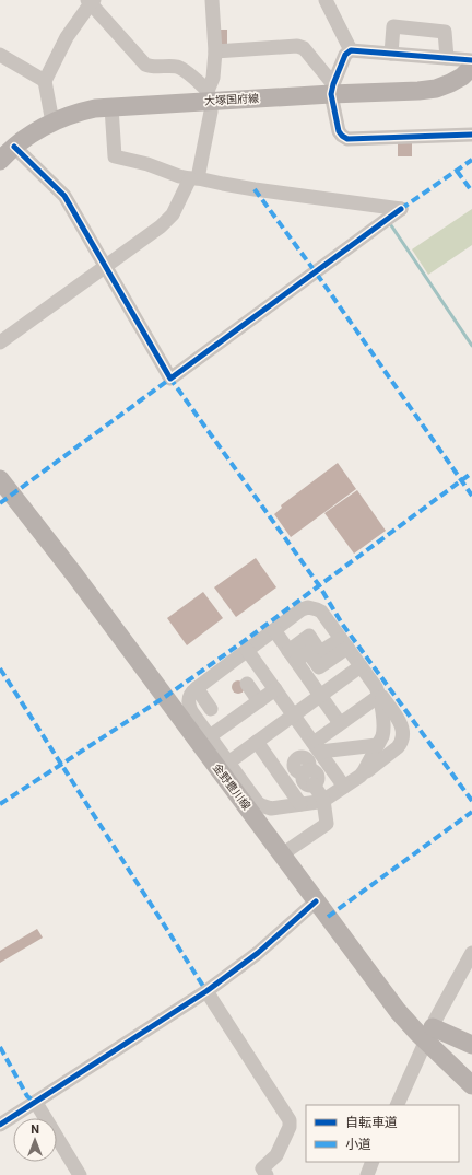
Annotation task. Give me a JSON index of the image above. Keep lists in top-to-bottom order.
{
  "streets": {
    "main road": ["大塚国府線", "金野豊川線"]
  },
  "legend": ["自転車道", "小道"],
  "north": "top"
}
